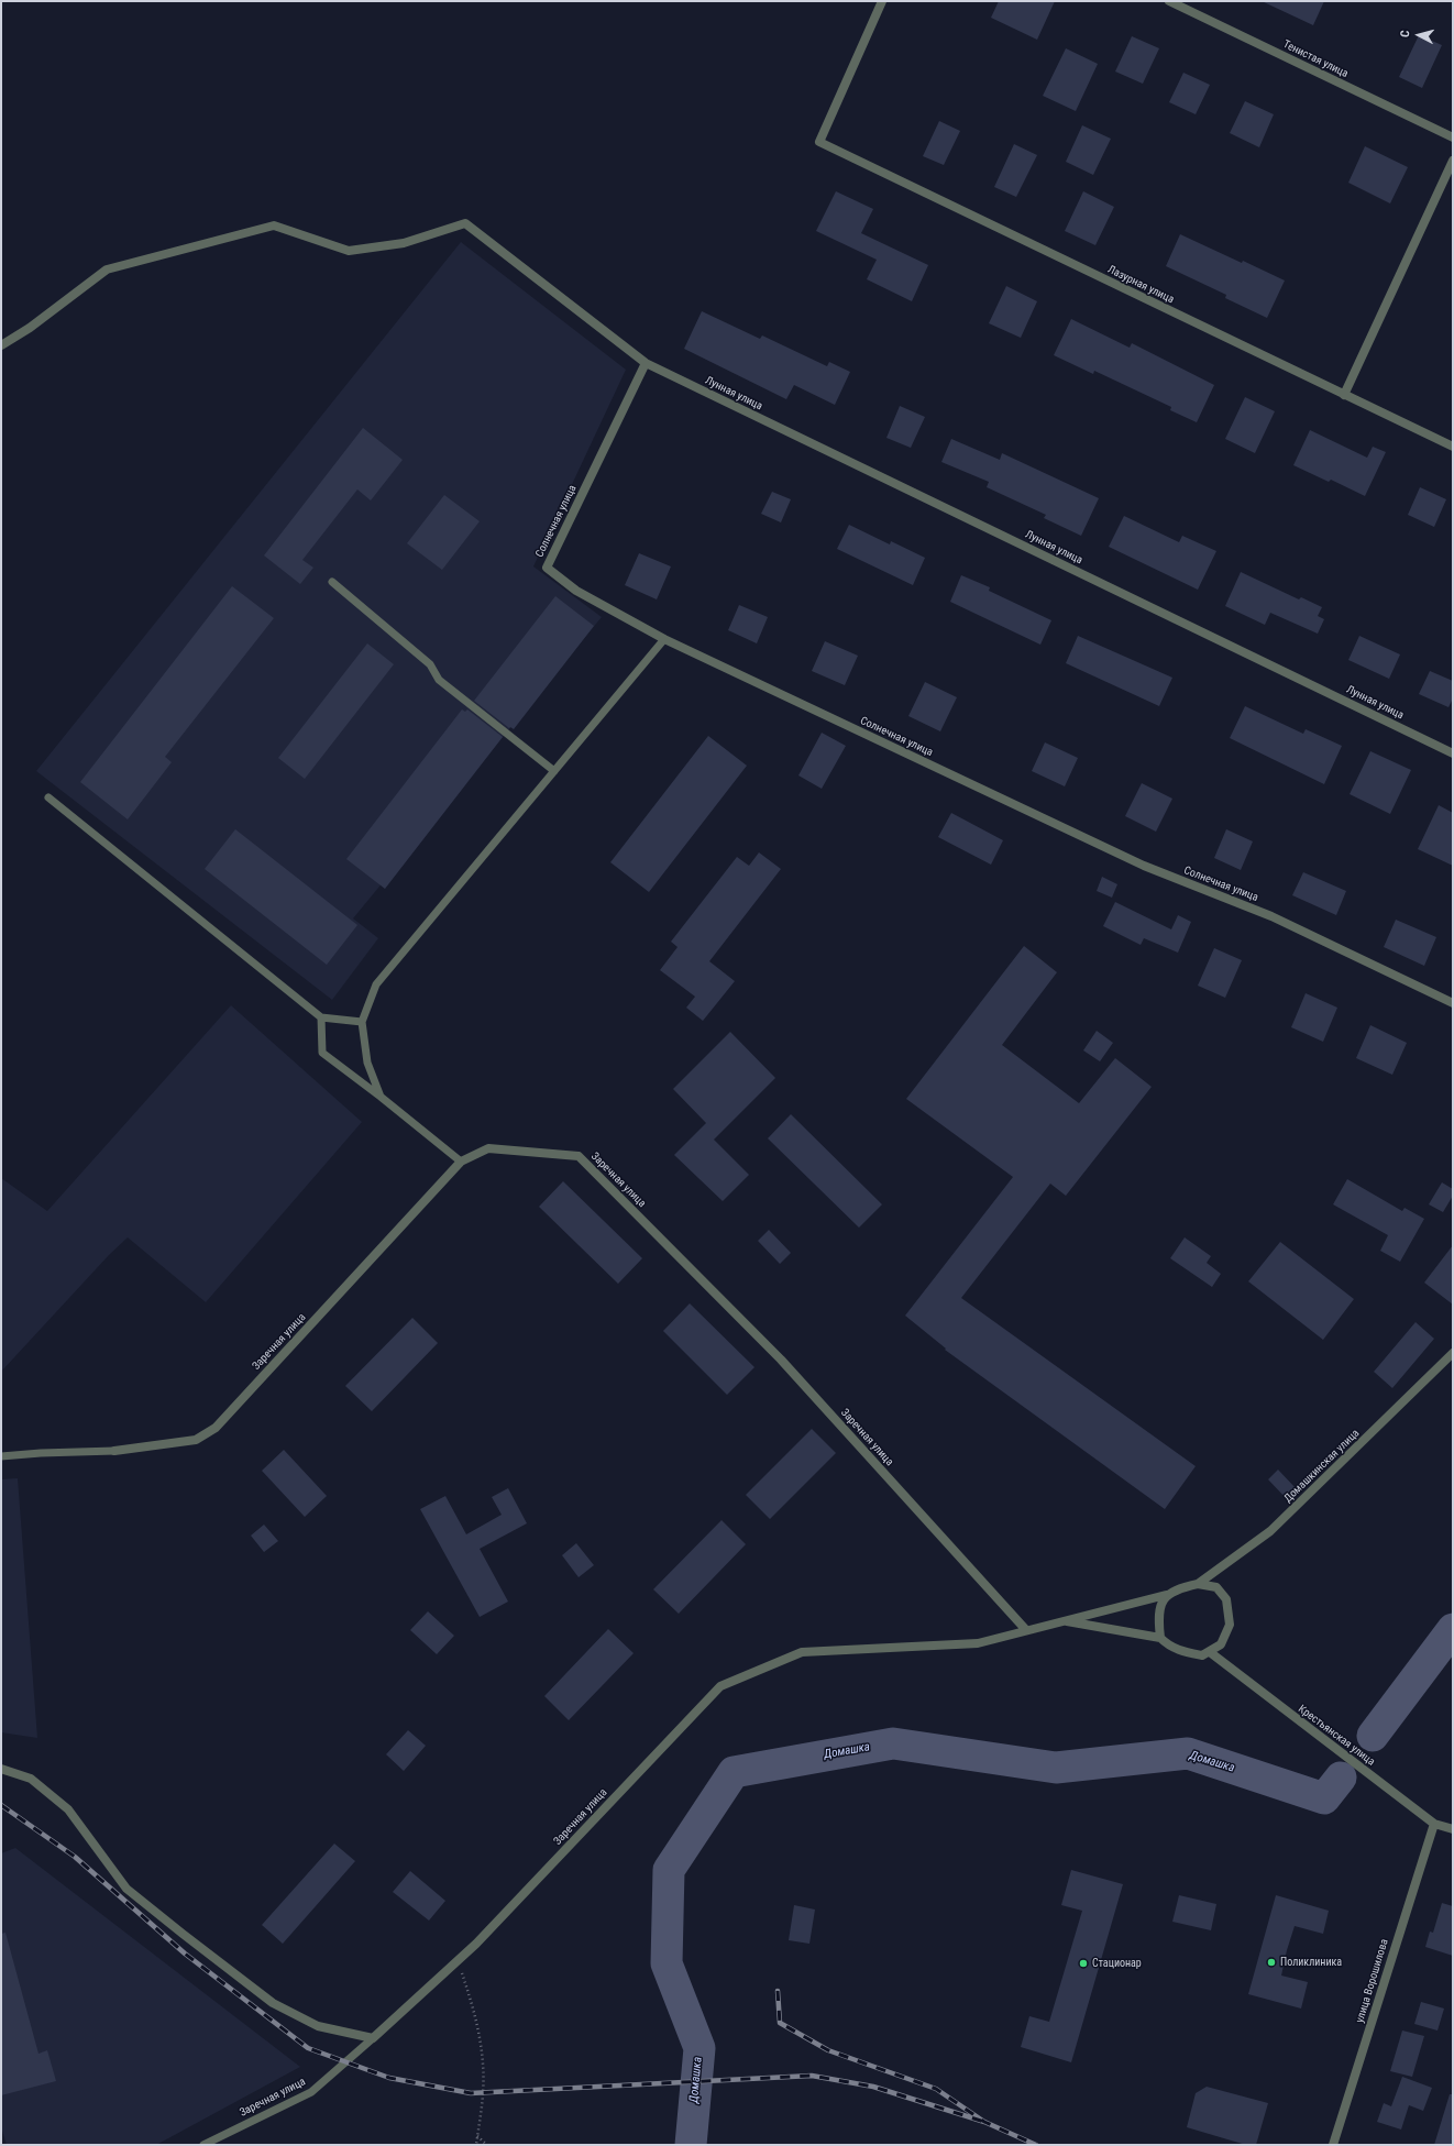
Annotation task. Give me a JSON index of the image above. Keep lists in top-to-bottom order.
{
  "streets": {
    "street": [
      "Тенистая улица",
      "Лазурная улица",
      "Лунная улица",
      "Солнечная улица",
      "Заречная улица",
      "Домашкинская улица",
      "Крестьянская улица",
      "улица Ворошилова"
    ]
  },
  "crossings": [
    ["Лунная улица", "Солнечная улица"],
    ["Заречная улица", "Домашкинская улица"],
    ["Заречная улица", "Крестьянская улица"],
    ["Домашкинская улица", "Крестьянская улица"],
    ["Крестьянская улица", "улица Ворошилова"]
  ],
  "water": ["Домашка"],
  "places": ["Поликлиника", "Стационар"],
  "north": "left"
}
